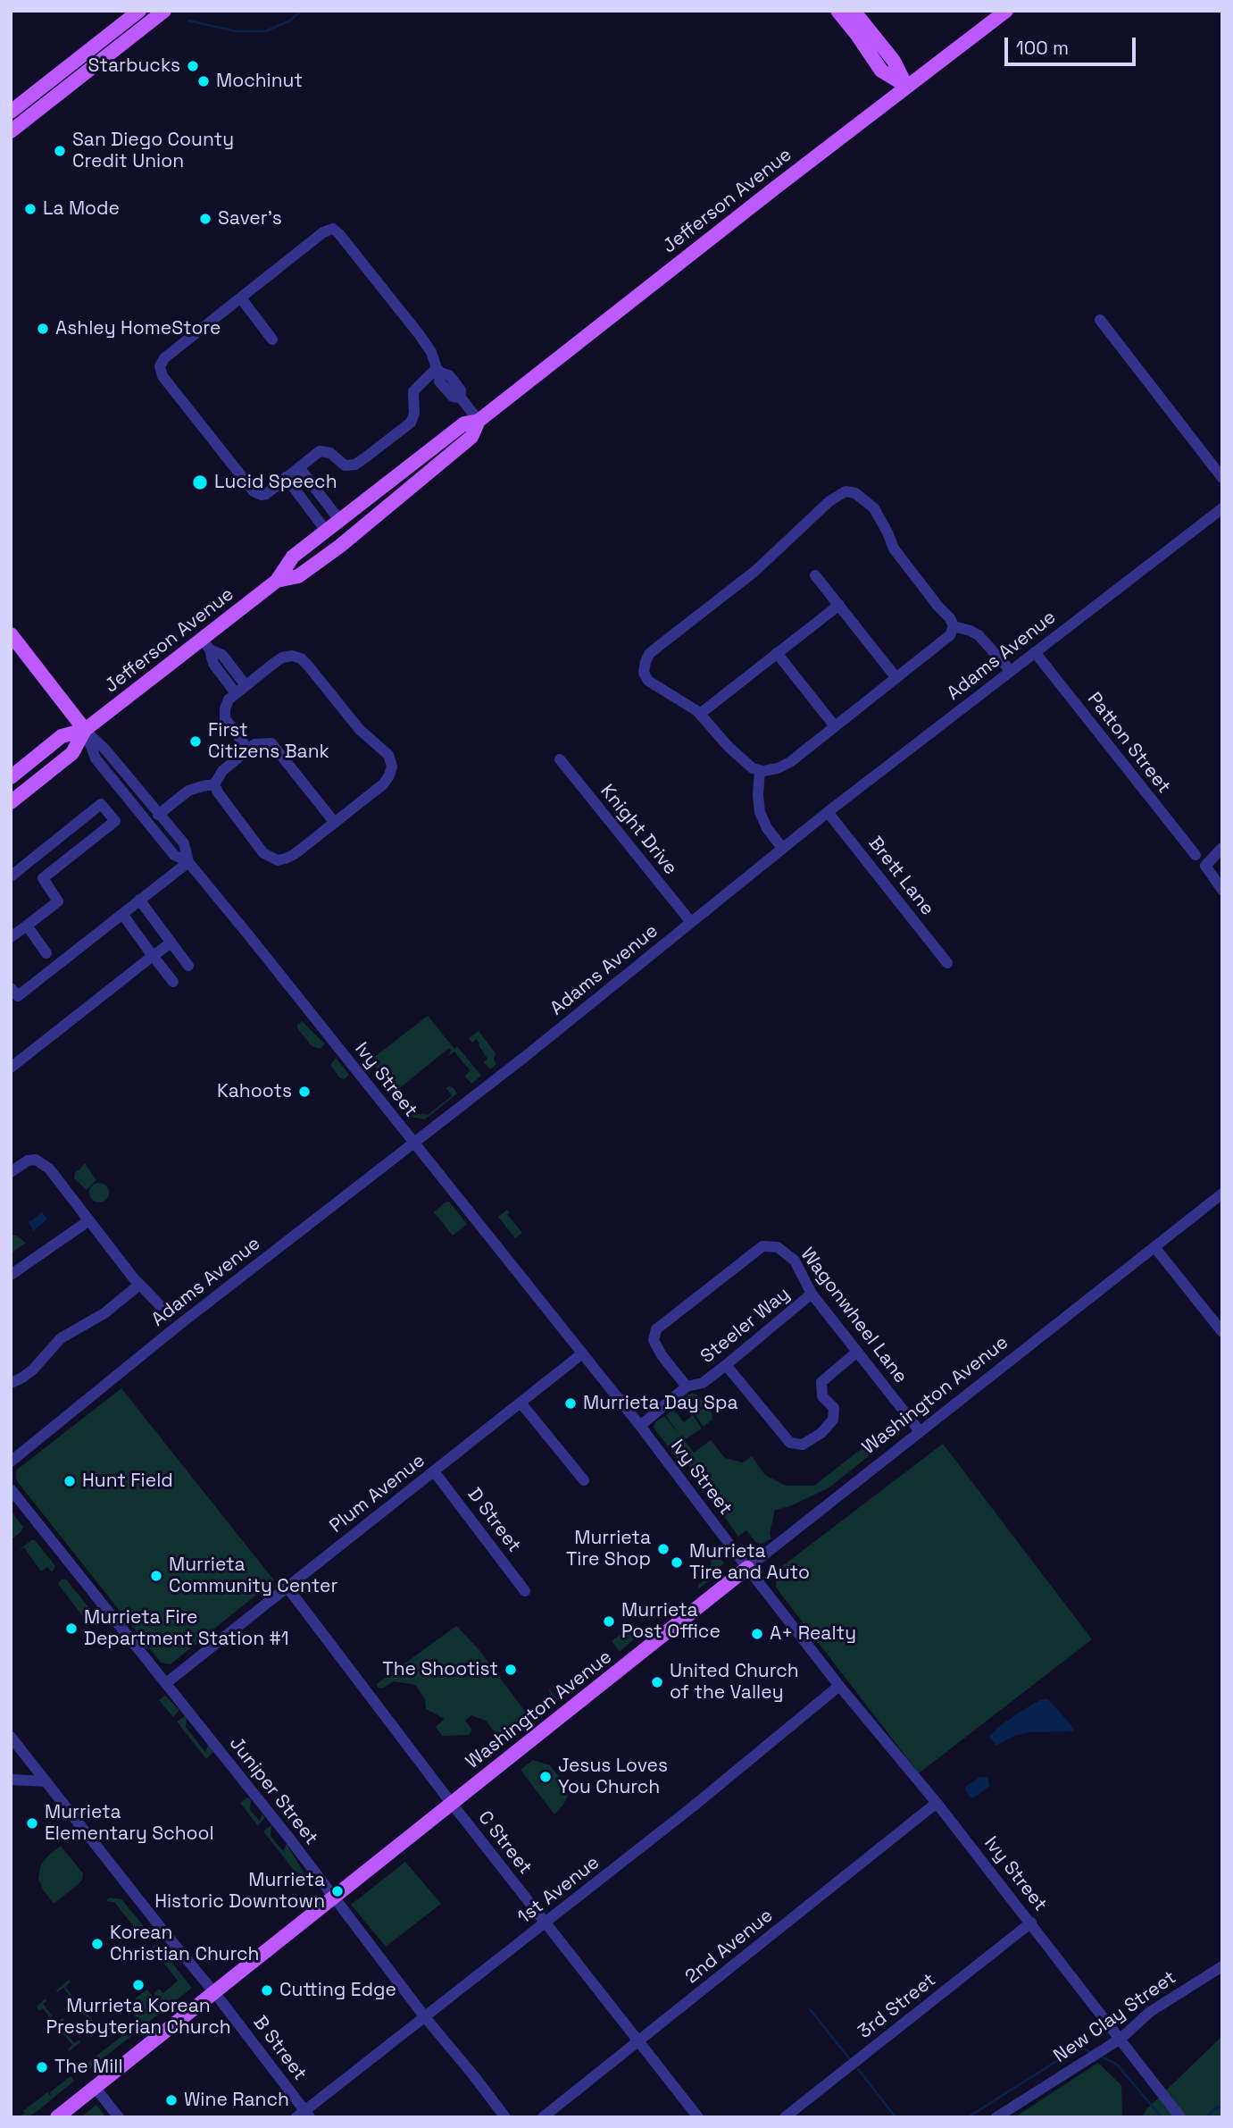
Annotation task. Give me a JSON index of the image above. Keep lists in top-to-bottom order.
{
  "streets": {
    "main road": ["Jefferson Avenue", "Washington Avenue"],
    "street": [
      "Adams Avenue",
      "Patton Street",
      "Knight Drive",
      "Brett Lane",
      "Ivy Street",
      "Wagonwheel Lane",
      "Steeler Way",
      "Plum Avenue",
      "D Street",
      "Juniper Street",
      "C Street",
      "1st Avenue",
      "2nd Avenue",
      "3rd Street",
      "New Clay Street",
      "B Street"
    ]
  },
  "crossings": [
    ["Jefferson Avenue", "Ivy Street"],
    ["Adams Avenue", "Patton Street"],
    ["Adams Avenue", "Knight Drive"],
    ["Adams Avenue", "Brett Lane"],
    ["Adams Avenue", "Ivy Street"],
    ["Ivy Street", "Steeler Way"],
    ["Ivy Street", "Washington Avenue"],
    ["Ivy Street", "Plum Avenue"],
    ["Ivy Street", "1st Avenue"],
    ["Ivy Street", "2nd Avenue"],
    ["Ivy Street", "3rd Street"],
    ["Ivy Street", "New Clay Street"],
    ["Wagonwheel Lane", "Steeler Way"],
    ["Wagonwheel Lane", "Washington Avenue"],
    ["Washington Avenue", "Juniper Street"],
    ["Washington Avenue", "C Street"],
    ["Washington Avenue", "B Street"],
    ["Plum Avenue", "D Street"],
    ["Plum Avenue", "Juniper Street"],
    ["Plum Avenue", "C Street"],
    ["Juniper Street", "1st Avenue"],
    ["C Street", "1st Avenue"],
    ["C Street", "2nd Avenue"],
    ["1st Avenue", "B Street"]
  ],
  "places": [
    "Starbucks",
    "Mochinut",
    "San Diego County Credit Union",
    "La Mode",
    "Saver's",
    "Ashley HomeStore",
    "Lucid Speech",
    "First Citizens Bank",
    "Kahoots",
    "Murrieta Day Spa",
    "Hunt Field",
    "Murrieta Tire Shop",
    "Murrieta Tire and Auto",
    "Murrieta Community Center",
    "Murrieta Post Office",
    "Murrieta Fire Department Station #1",
    "A+ Realty",
    "The Shootist",
    "United Church of the Valley",
    "Jesus Loves You Church",
    "Murrieta Elementary School",
    "Murrieta Historic Downtown",
    "Korean Christian Church",
    "Murrieta Korean Presbyterian Church",
    "Cutting Edge",
    "The Mill",
    "Wine Ranch"
  ],
  "scale_bar": "100 m"
}
